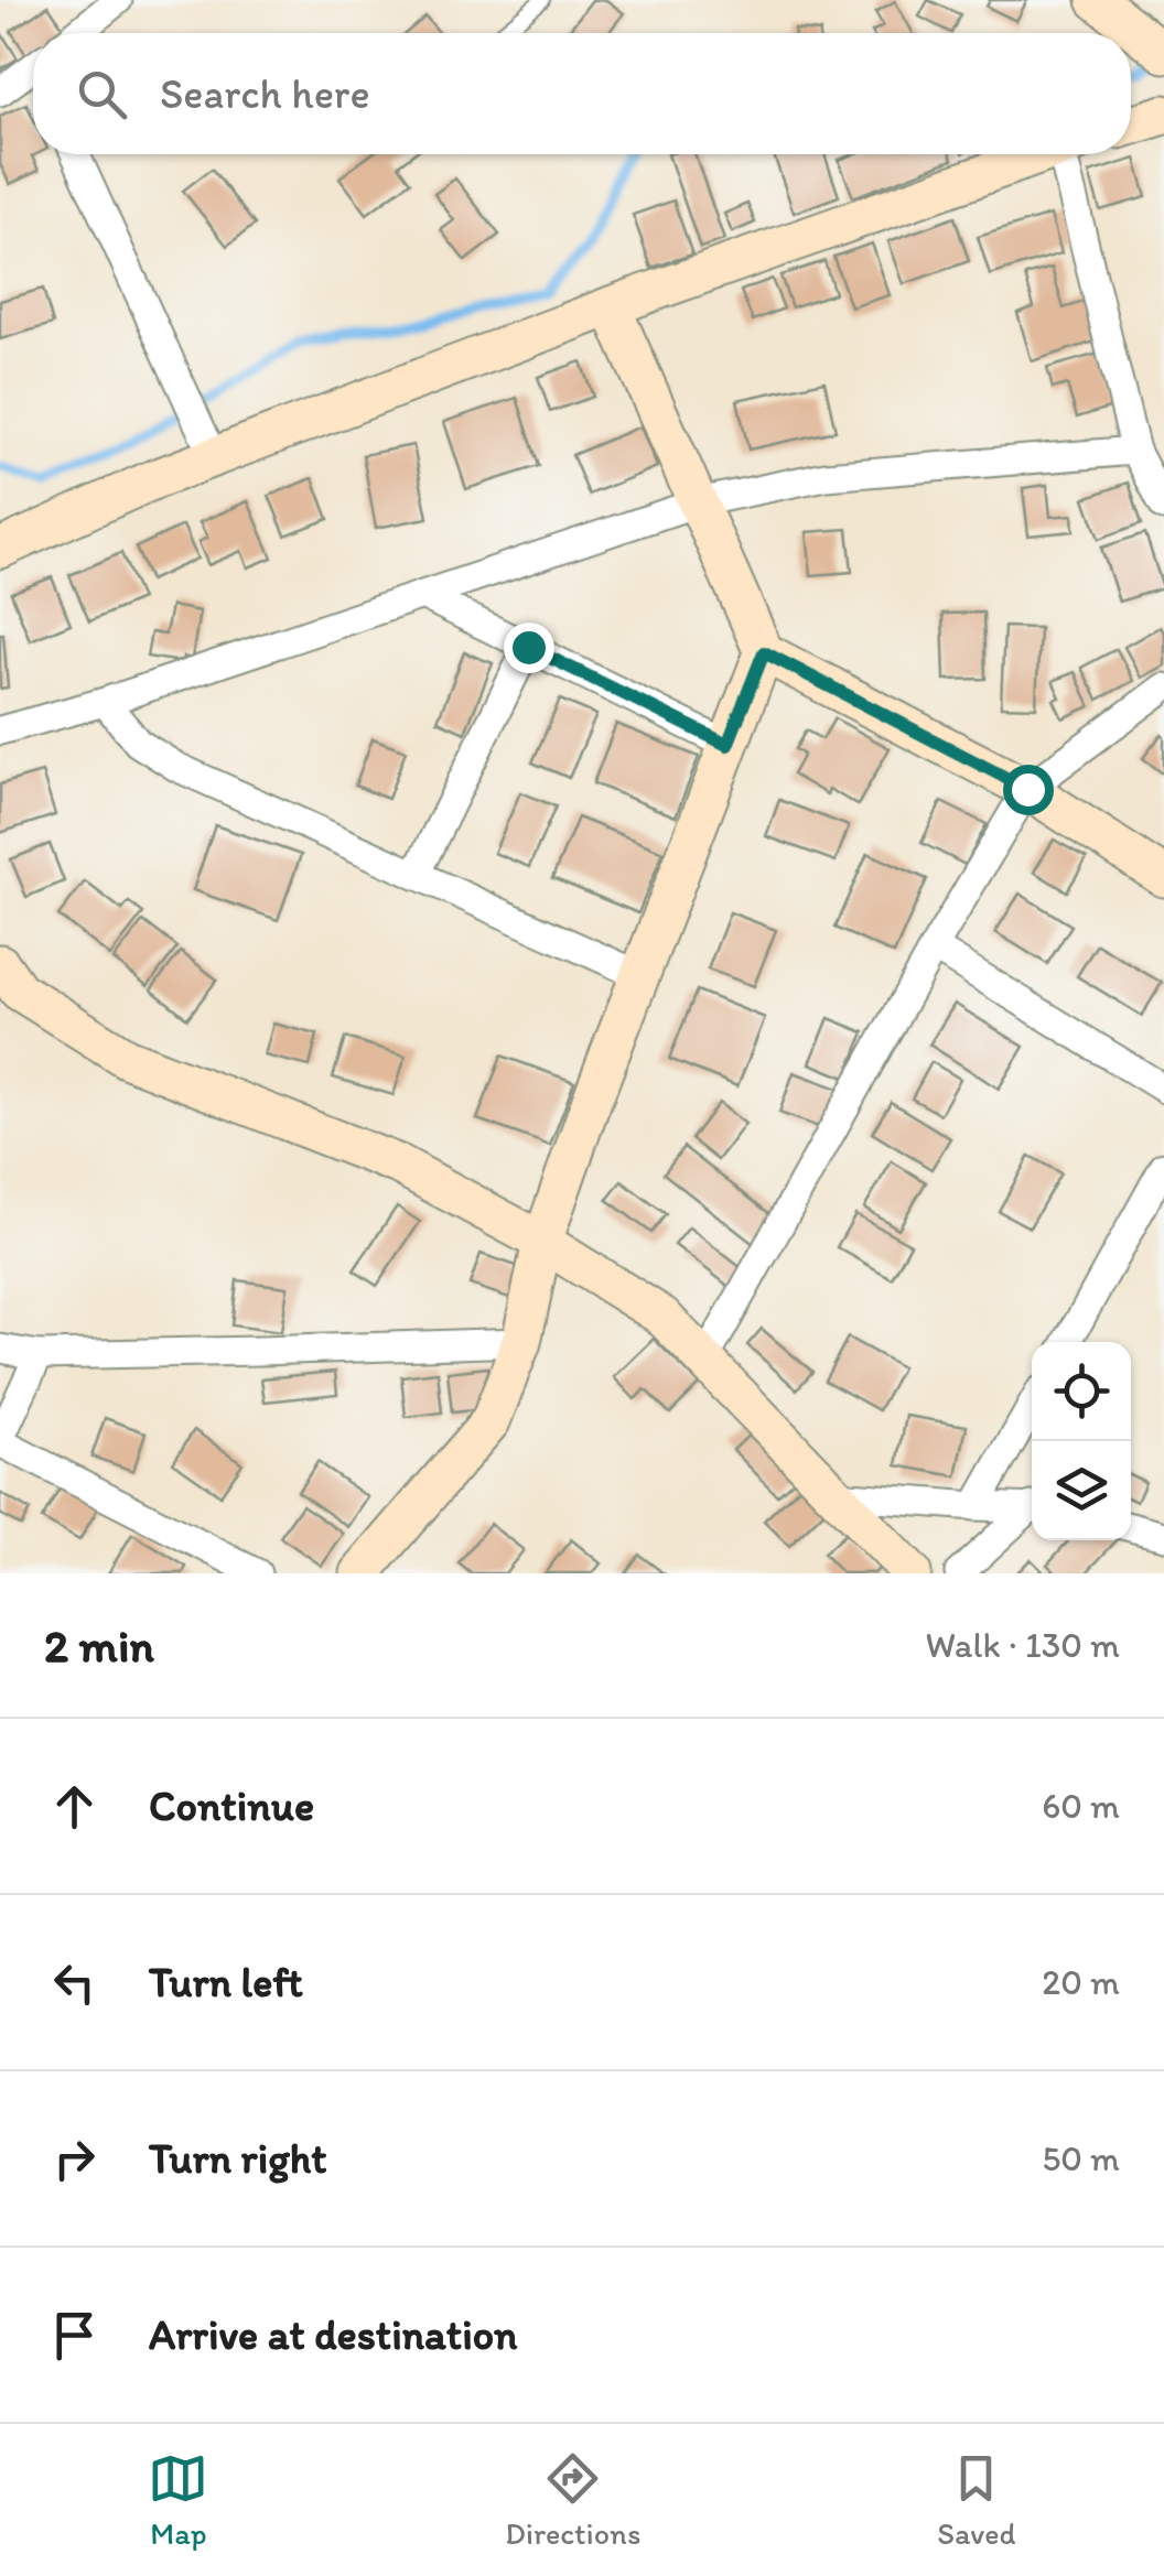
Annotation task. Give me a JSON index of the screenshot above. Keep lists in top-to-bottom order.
{
  "page": {
    "search": "Search here",
    "heading": ["2 min", "Walk · 130 m"],
    "list": [
      ["Continue", "60 m"],
      ["Turn left", "20 m"],
      ["Turn right", "50 m"],
      "Arrive at destination"
    ],
    "nav": ["Map", "Directions", "Saved"]
  }
}
